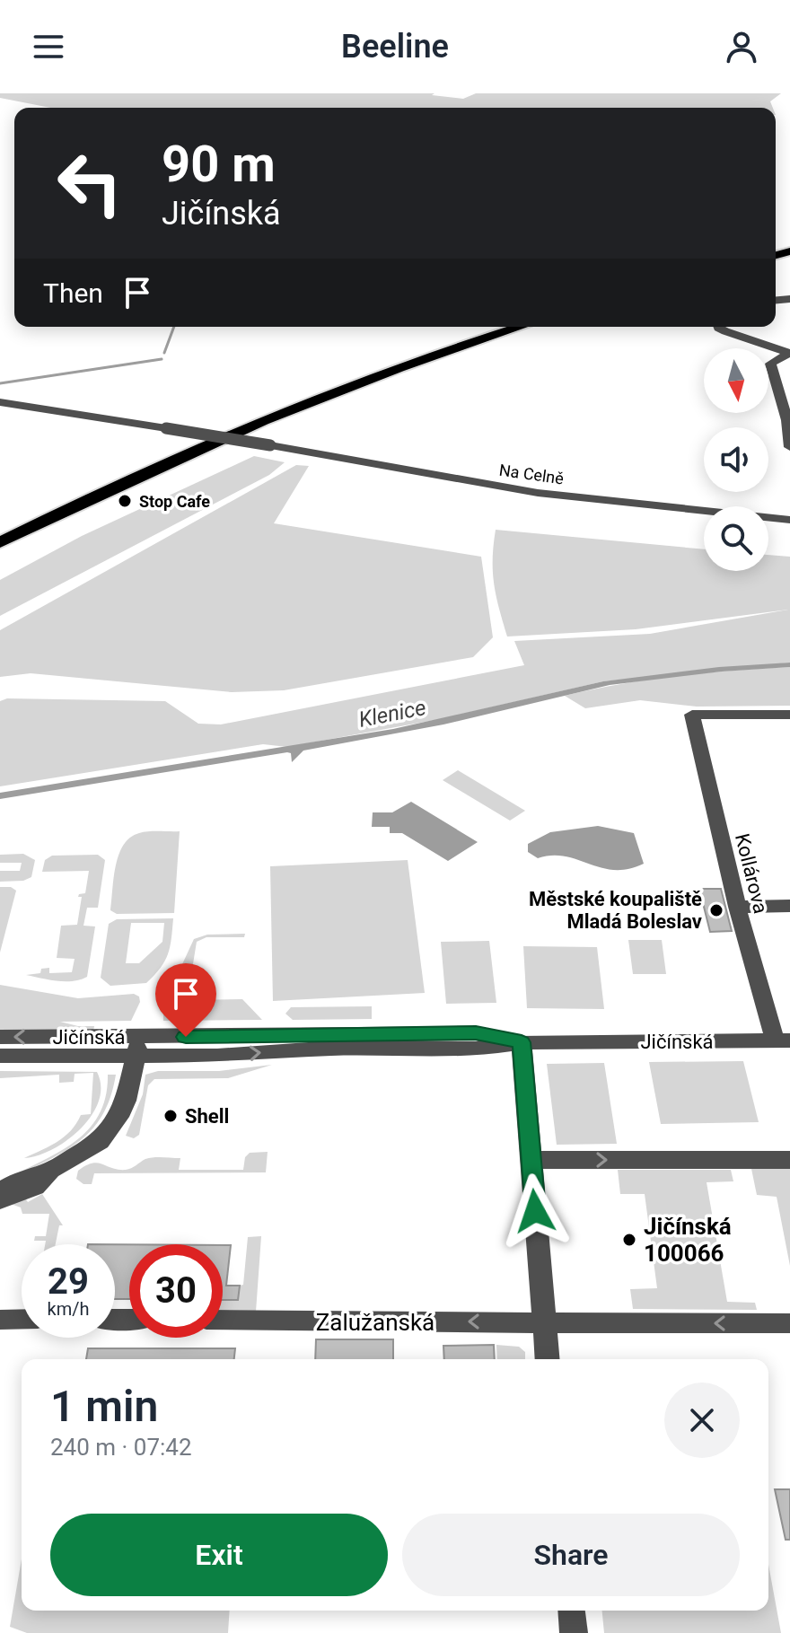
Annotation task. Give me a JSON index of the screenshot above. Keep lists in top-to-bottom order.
{
  "streets": {
    "street": [
      "Na Celně",
      "Kollárova",
      "Jičínská",
      "Zalužanská"
    ]
  },
  "crossings": [
    ["Kollárova", "Jičínská"]
  ],
  "one_way": ["Zalužanská"],
  "water": ["Klenice"],
  "places": [
    "Stop Cafe",
    "Městské koupaliště Mladá Boleslav",
    "Shell",
    "Jičínská 100066"
  ],
  "north": "bottom",
  "page": {
    "header": "Beeline",
    "turn": ["90 m", "Jičínská"],
    "then": "Then",
    "speed": "29 km/h",
    "limit": "30",
    "heading": ["1 min", "240 m · 07:42"],
    "buttons": ["Exit", "Share"]
  }
}
